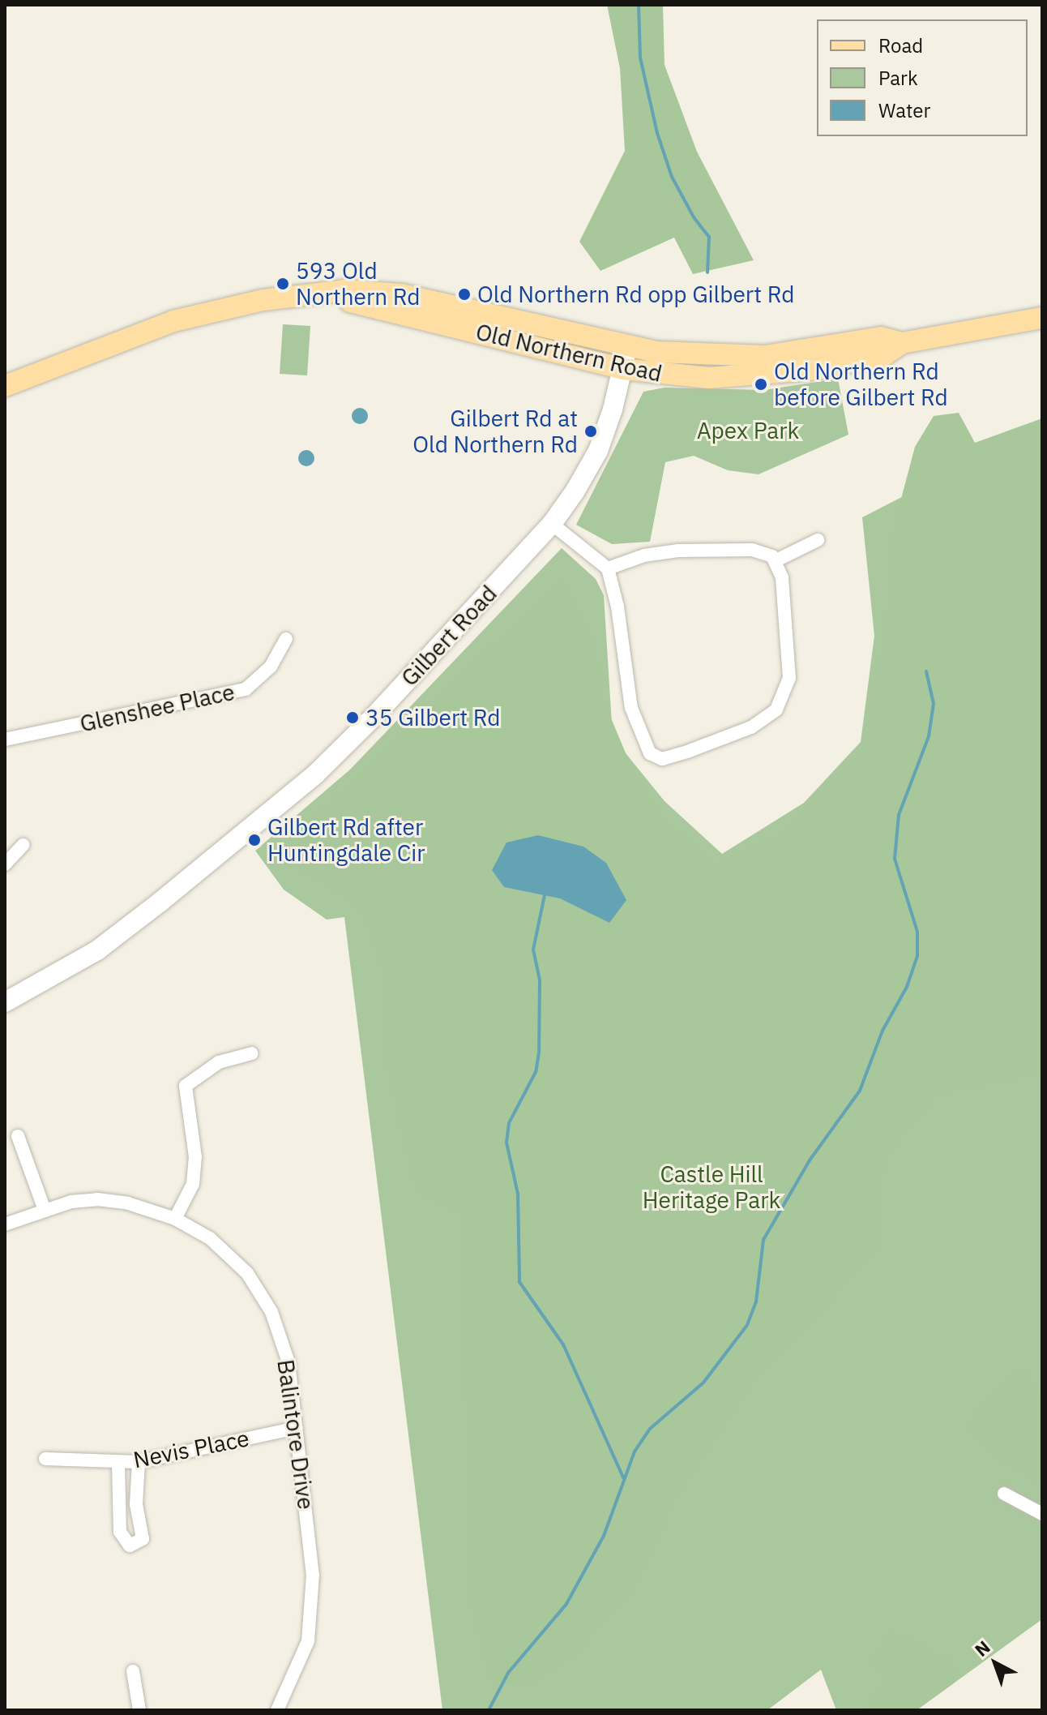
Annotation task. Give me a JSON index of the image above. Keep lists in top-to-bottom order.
{
  "streets": {
    "main road": ["Old Northern Road", "Gilbert Road"],
    "street": ["Glenshee Place", "Balintore Drive", "Nevis Place"]
  },
  "crossings": [
    ["Old Northern Road", "Gilbert Road"],
    ["Balintore Drive", "Nevis Place"]
  ],
  "parks": ["Apex Park", "Castle Hill Heritage Park"],
  "places": [
    "593 Old Northern Rd",
    "Old Northern Rd opp Gilbert Rd",
    "Old Northern Rd before Gilbert Rd",
    "Gilbert Rd at Old Northern Rd",
    "35 Gilbert Rd",
    "Gilbert Rd after Huntingdale Cir"
  ],
  "legend": ["Road", "Park", "Water"],
  "north": "top left"
}
